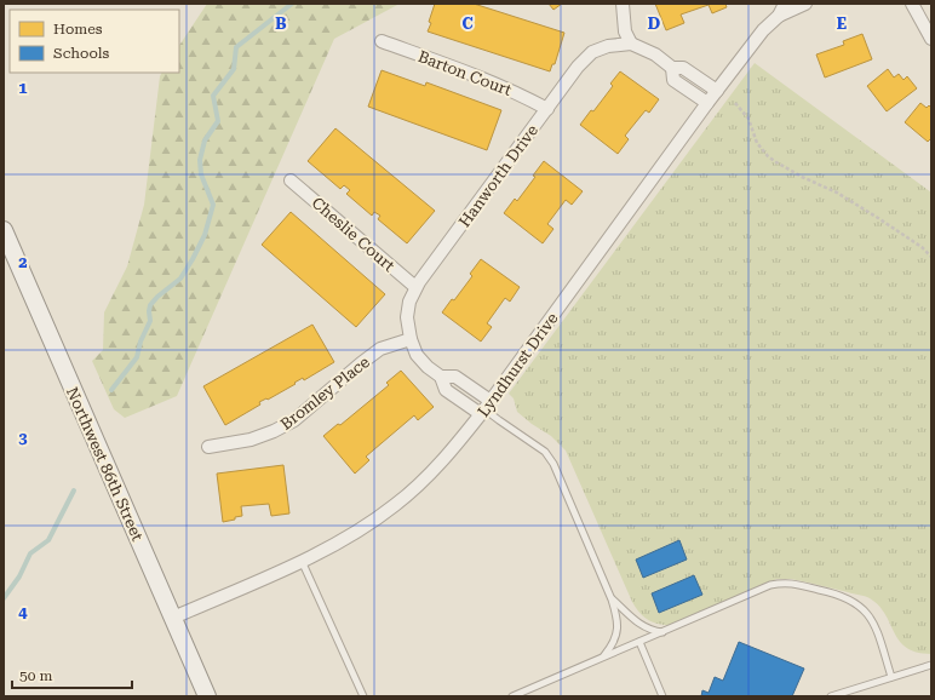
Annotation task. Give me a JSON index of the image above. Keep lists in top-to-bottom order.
{
  "streets": {
    "main road": ["Northwest 86th Street"],
    "street": [
      "Barton Court",
      "Hanworth Drive",
      "Cheslie Court",
      "Lyndhurst Drive",
      "Bromley Place"
    ]
  },
  "crossings": [
    ["Barton Court", "Hanworth Drive"],
    ["Hanworth Drive", "Cheslie Court"],
    ["Hanworth Drive", "Lyndhurst Drive"],
    ["Hanworth Drive", "Bromley Place"],
    ["Lyndhurst Drive", "Northwest 86th Street"]
  ],
  "legend": ["Homes", "Schools"],
  "scale_bar": "50 m",
  "grid": {
    "columns": [
      "B",
      "C",
      "D",
      "E"
    ],
    "rows": [
      "1",
      "2",
      "3",
      "4"
    ]
  }
}
